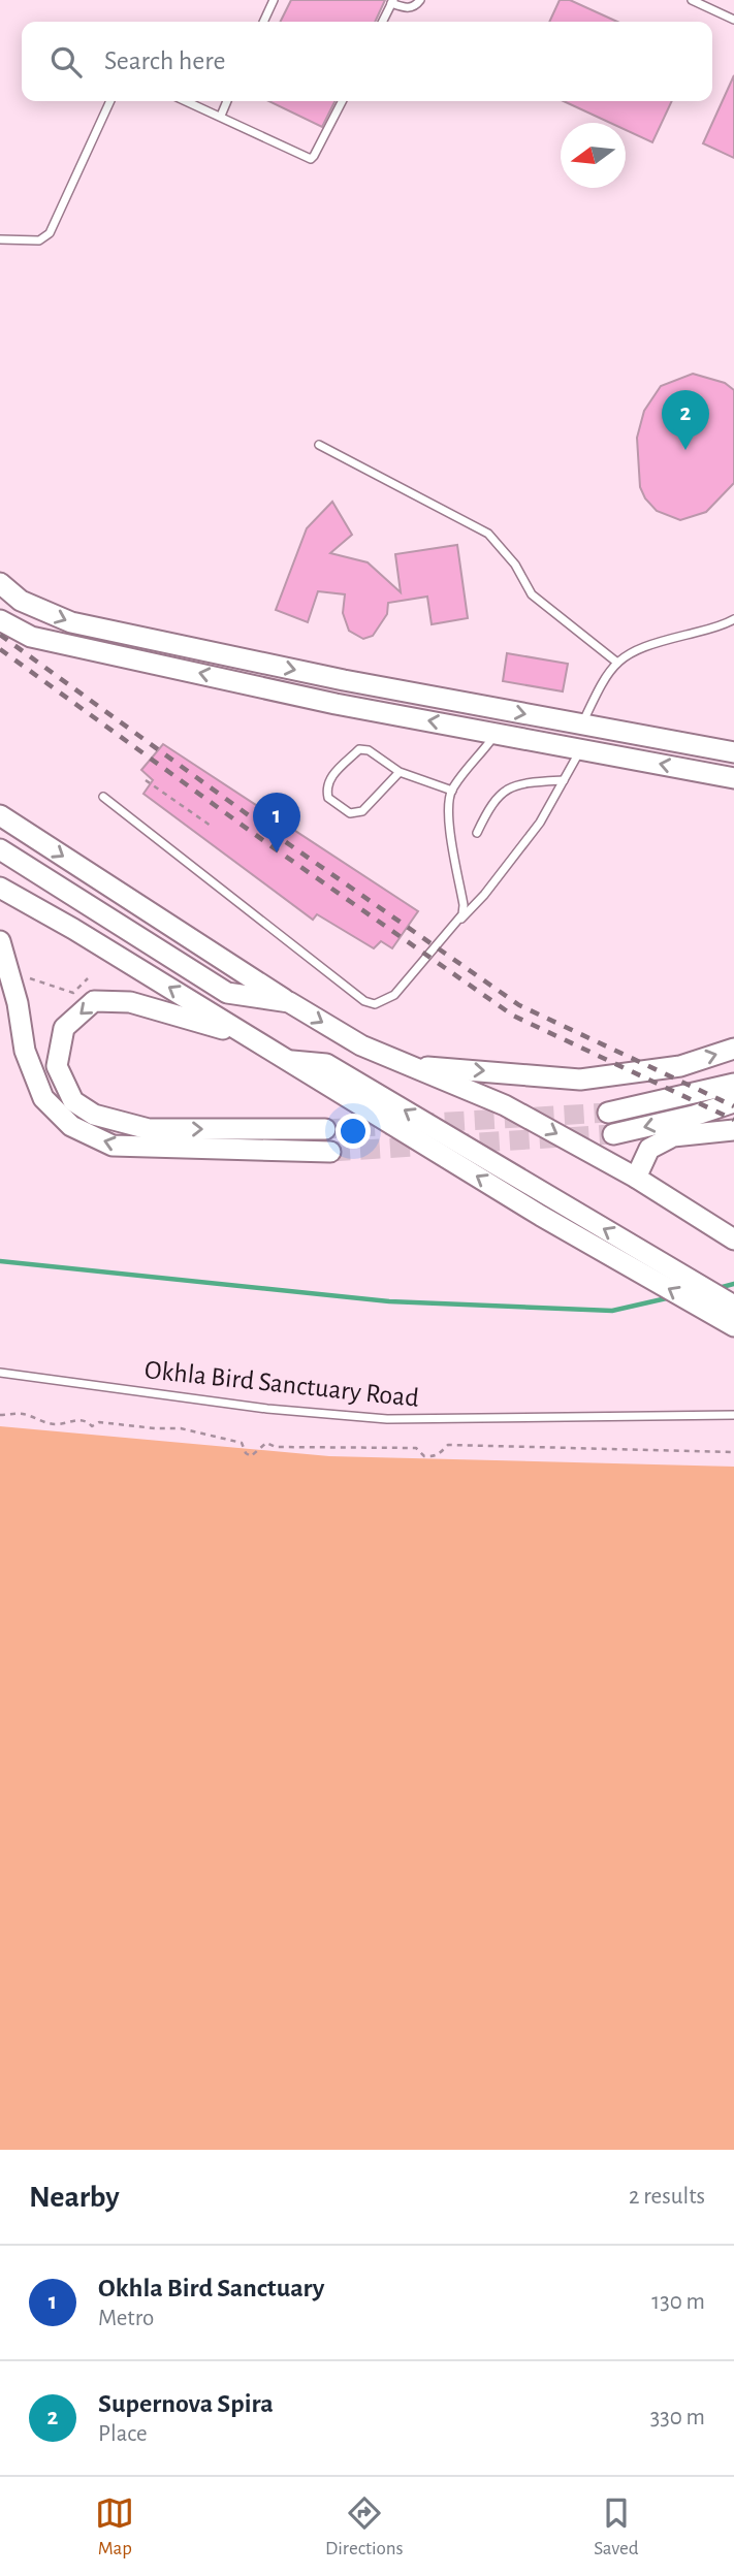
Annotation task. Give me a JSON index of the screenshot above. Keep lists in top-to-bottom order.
{
  "streets": {
    "lane": ["Okhla Bird Sanctuary Road"]
  },
  "north": "left",
  "page": {
    "search": "Search here",
    "pins": ["2", "1"],
    "heading": ["Nearby", "2 results"],
    "list": [
      {
        "mark": "1",
        "name": "Okhla Bird Sanctuary",
        "note": "Metro",
        "value": "130 m"
      },
      {
        "mark": "2",
        "name": "Supernova Spira",
        "note": "Place",
        "value": "330 m"
      }
    ],
    "nav": ["Map", "Directions", "Saved"]
  }
}
